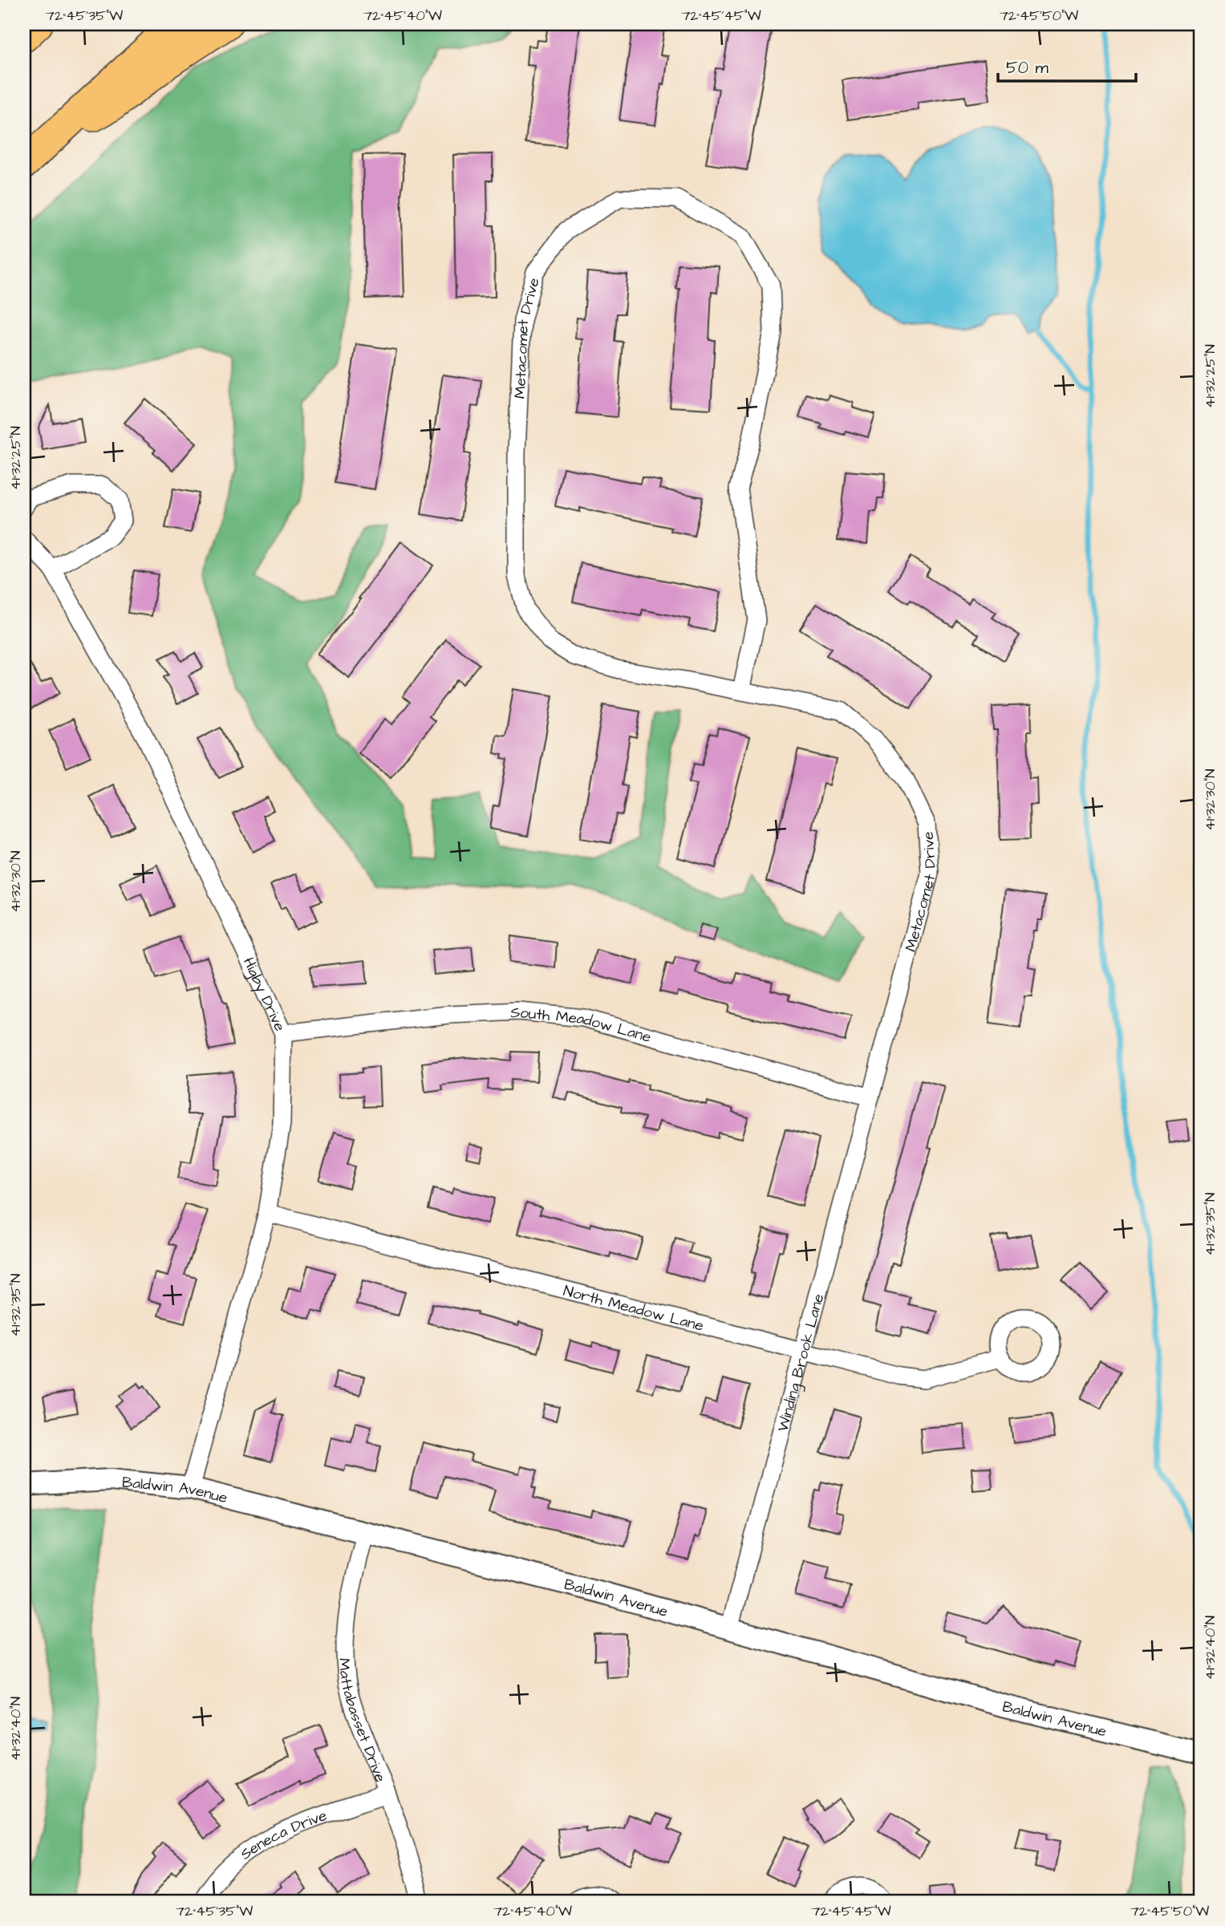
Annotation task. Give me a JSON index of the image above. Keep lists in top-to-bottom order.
{
  "streets": {
    "street": [
      "Metacomet Drive",
      "Higby Drive",
      "South Meadow Lane",
      "North Meadow Lane",
      "Winding Brook Lane",
      "Baldwin Avenue",
      "Mattabasset Drive",
      "Seneca Drive"
    ]
  },
  "crossings": [
    ["Metacomet Drive", "South Meadow Lane"],
    ["Metacomet Drive", "Winding Brook Lane"],
    ["Higby Drive", "South Meadow Lane"],
    ["Higby Drive", "North Meadow Lane"],
    ["Higby Drive", "Baldwin Avenue"],
    ["South Meadow Lane", "Winding Brook Lane"],
    ["North Meadow Lane", "Winding Brook Lane"],
    ["Winding Brook Lane", "Baldwin Avenue"],
    ["Baldwin Avenue", "Mattabasset Drive"],
    ["Mattabasset Drive", "Seneca Drive"]
  ],
  "scale_bar": "50 m",
  "coordinates": [
    "72°45'35\"W",
    "72°45'40\"W",
    "72°45'45\"W",
    "72°45'50\"W",
    "41°32'25\"N",
    "41°32'30\"N",
    "41°32'35\"N",
    "41°32'40\"N"
  ]
}
